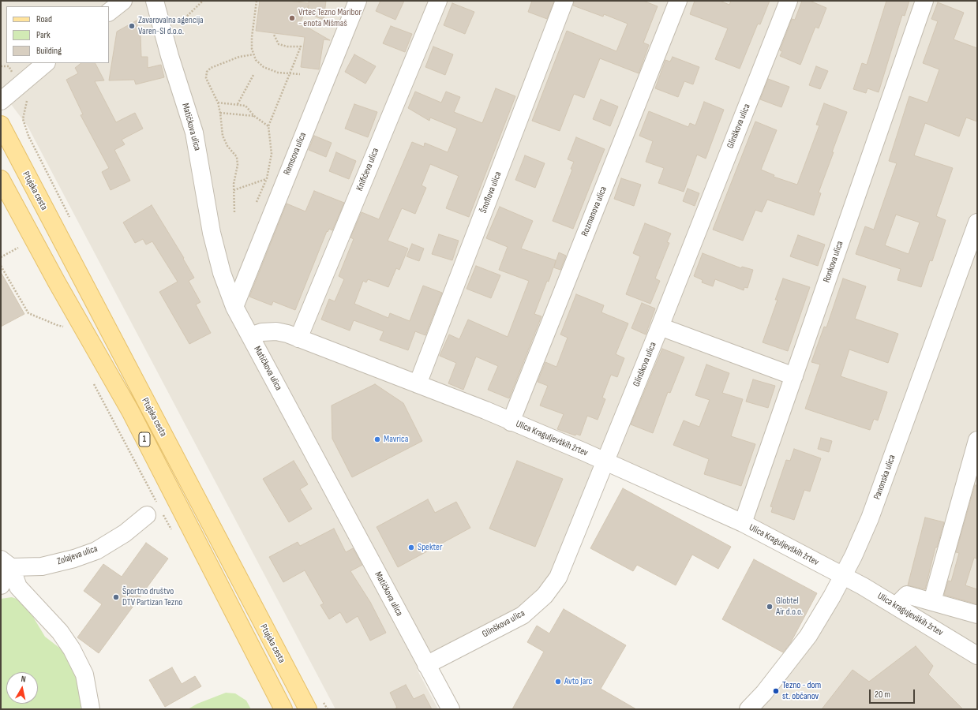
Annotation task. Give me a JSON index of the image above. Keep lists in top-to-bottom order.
{
  "streets": {
    "main road": ["Ptujska cesta", "1"],
    "street": [
      "Glinškova ulica",
      "Matičkova ulica",
      "Remsova ulica",
      "Knifičeva ulica",
      "Šnoflova ulica",
      "Rozmanova ulica",
      "Ronkova ulica",
      "Ulica Kraguljevških žrtev",
      "Panonska ulica",
      "Zolajeva ulica",
      "Ulica kragujevških žrtev"
    ]
  },
  "crossings": [
    ["Glinškova ulica", "Matičkova ulica"],
    ["Glinškova ulica", "Ulica Kraguljevških žrtev"],
    ["Matičkova ulica", "Remsova ulica"],
    ["Matičkova ulica", "Ulica Kraguljevških žrtev"],
    ["Knifičeva ulica", "Ulica Kraguljevških žrtev"],
    ["Šnoflova ulica", "Ulica Kraguljevških žrtev"],
    ["Rozmanova ulica", "Ulica Kraguljevških žrtev"],
    ["Ronkova ulica", "Ulica Kraguljevških žrtev"],
    ["Ulica Kraguljevških žrtev", "Panonska ulica"],
    ["Ulica Kraguljevških žrtev", "Ulica kragujevških žrtev"],
    ["Panonska ulica", "Ulica kragujevških žrtev"]
  ],
  "places": [
    "Vrtec Tezno Maribor - enota Mišmaš",
    "Zavarovalna agencija Varen-SI d.o.o.",
    "Mavrica",
    "Spekter",
    "Športno društvo DTV Partizan Tezno",
    "Globtel Air d.o.o.",
    "Avto Jarc",
    "Tezno - dom st. občanov"
  ],
  "legend": ["Road", "Park", "Building"],
  "scale_bar": "20 m",
  "north": "top"
}
